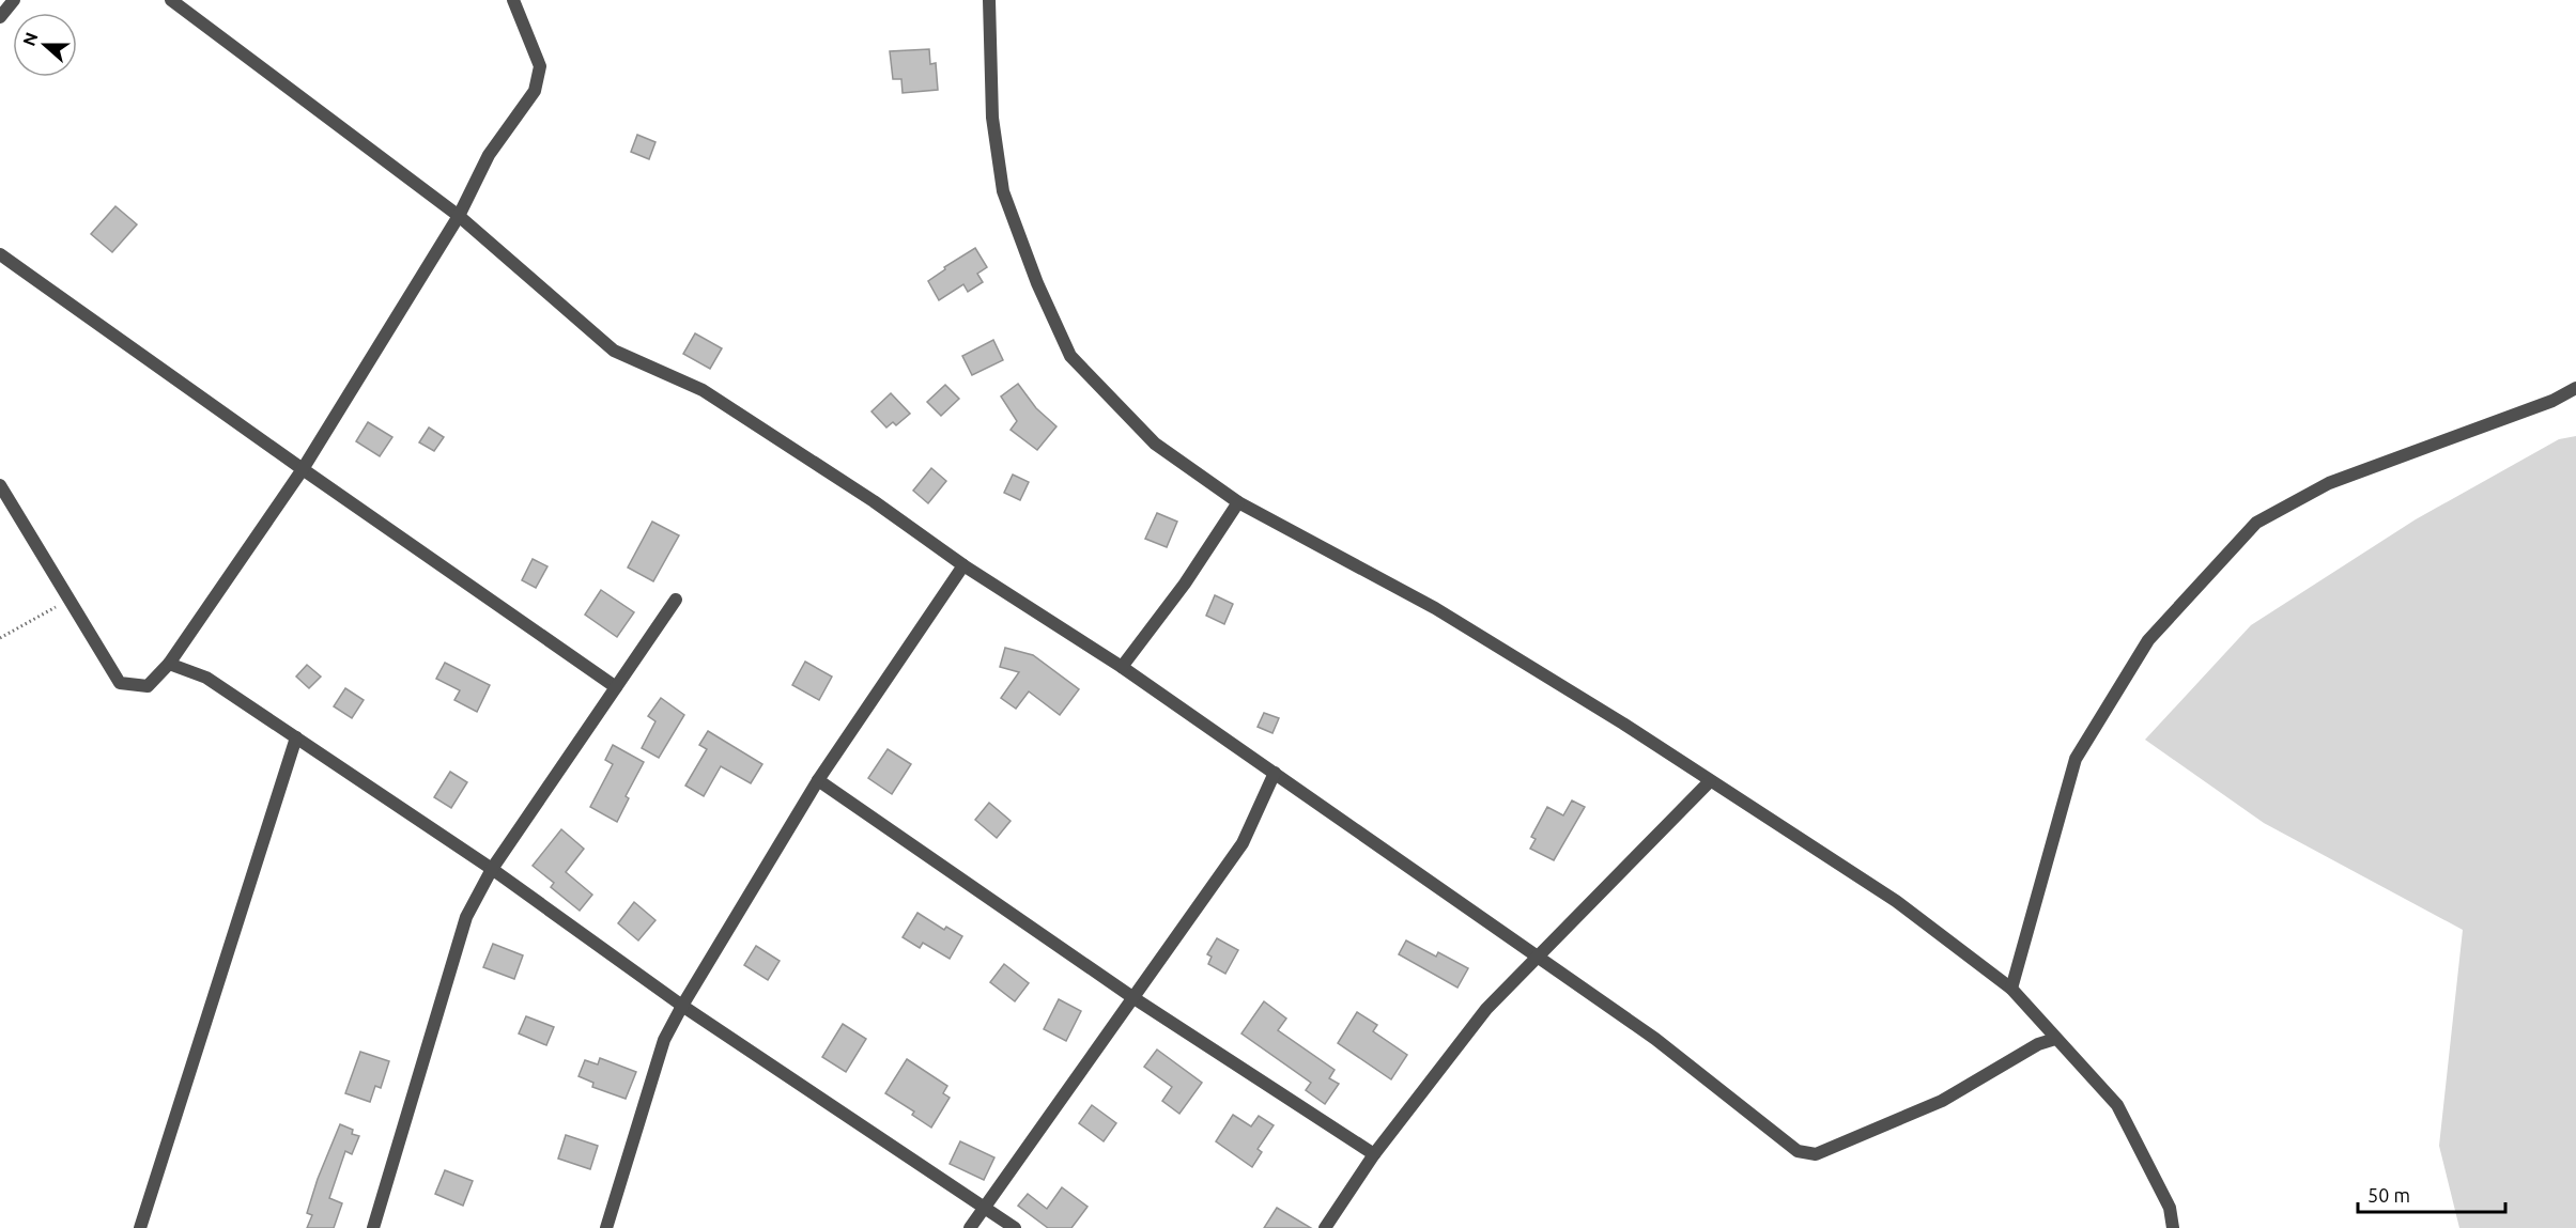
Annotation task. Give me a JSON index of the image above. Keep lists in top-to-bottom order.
{
  "scale_bar": "50 m",
  "north": "left"
}
